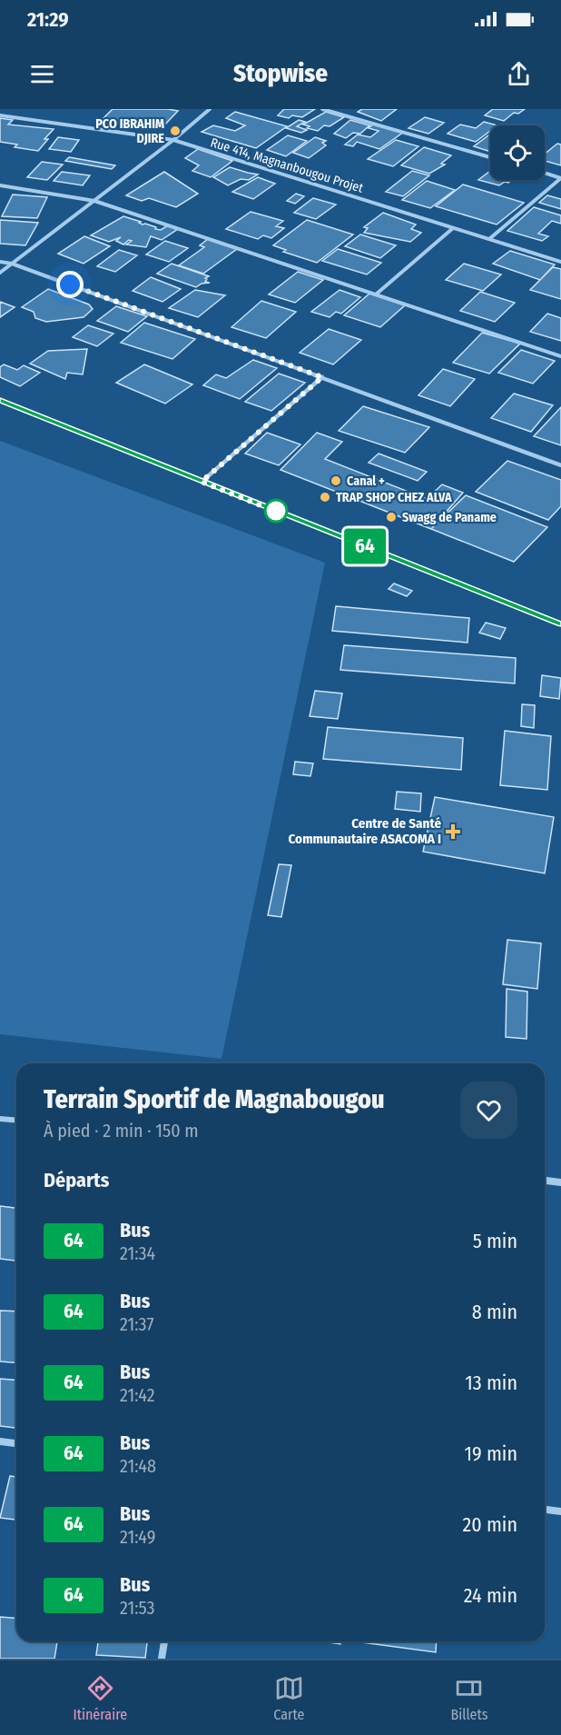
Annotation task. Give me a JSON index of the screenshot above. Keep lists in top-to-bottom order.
{
  "streets": {
    "street": ["Rue 414, Magnanbougou Projet"]
  },
  "places": {
    "other": [
      "PCO IBRAHIM DJIRE",
      "Canal +",
      "TRAP SHOP CHEZ ALVA",
      "Swagg de Paname"
    ],
    "health": ["Centre de Santé Communautaire ASACOMA I"]
  },
  "lines": ["bus line 64"],
  "page": {
    "status": "21:29",
    "header": "Stopwise",
    "on_map": "64",
    "heading": [
      ["Terrain Sportif de Magnabougou", "À pied · 2 min · 150 m"],
      "Départs"
    ],
    "list": [
      {
        "mark": "64",
        "name": "Bus",
        "note": "21:34",
        "value": "5 min"
      },
      {
        "mark": "64",
        "name": "Bus",
        "note": "21:37",
        "value": "8 min"
      },
      {
        "mark": "64",
        "name": "Bus",
        "note": "21:42",
        "value": "13 min"
      },
      {
        "mark": "64",
        "name": "Bus",
        "note": "21:48",
        "value": "19 min"
      },
      {
        "mark": "64",
        "name": "Bus",
        "note": "21:49",
        "value": "20 min"
      },
      {
        "mark": "64",
        "name": "Bus",
        "note": "21:53",
        "value": "24 min"
      }
    ],
    "tabs": ["Itinéraire", "Carte", "Billets"]
  }
}
